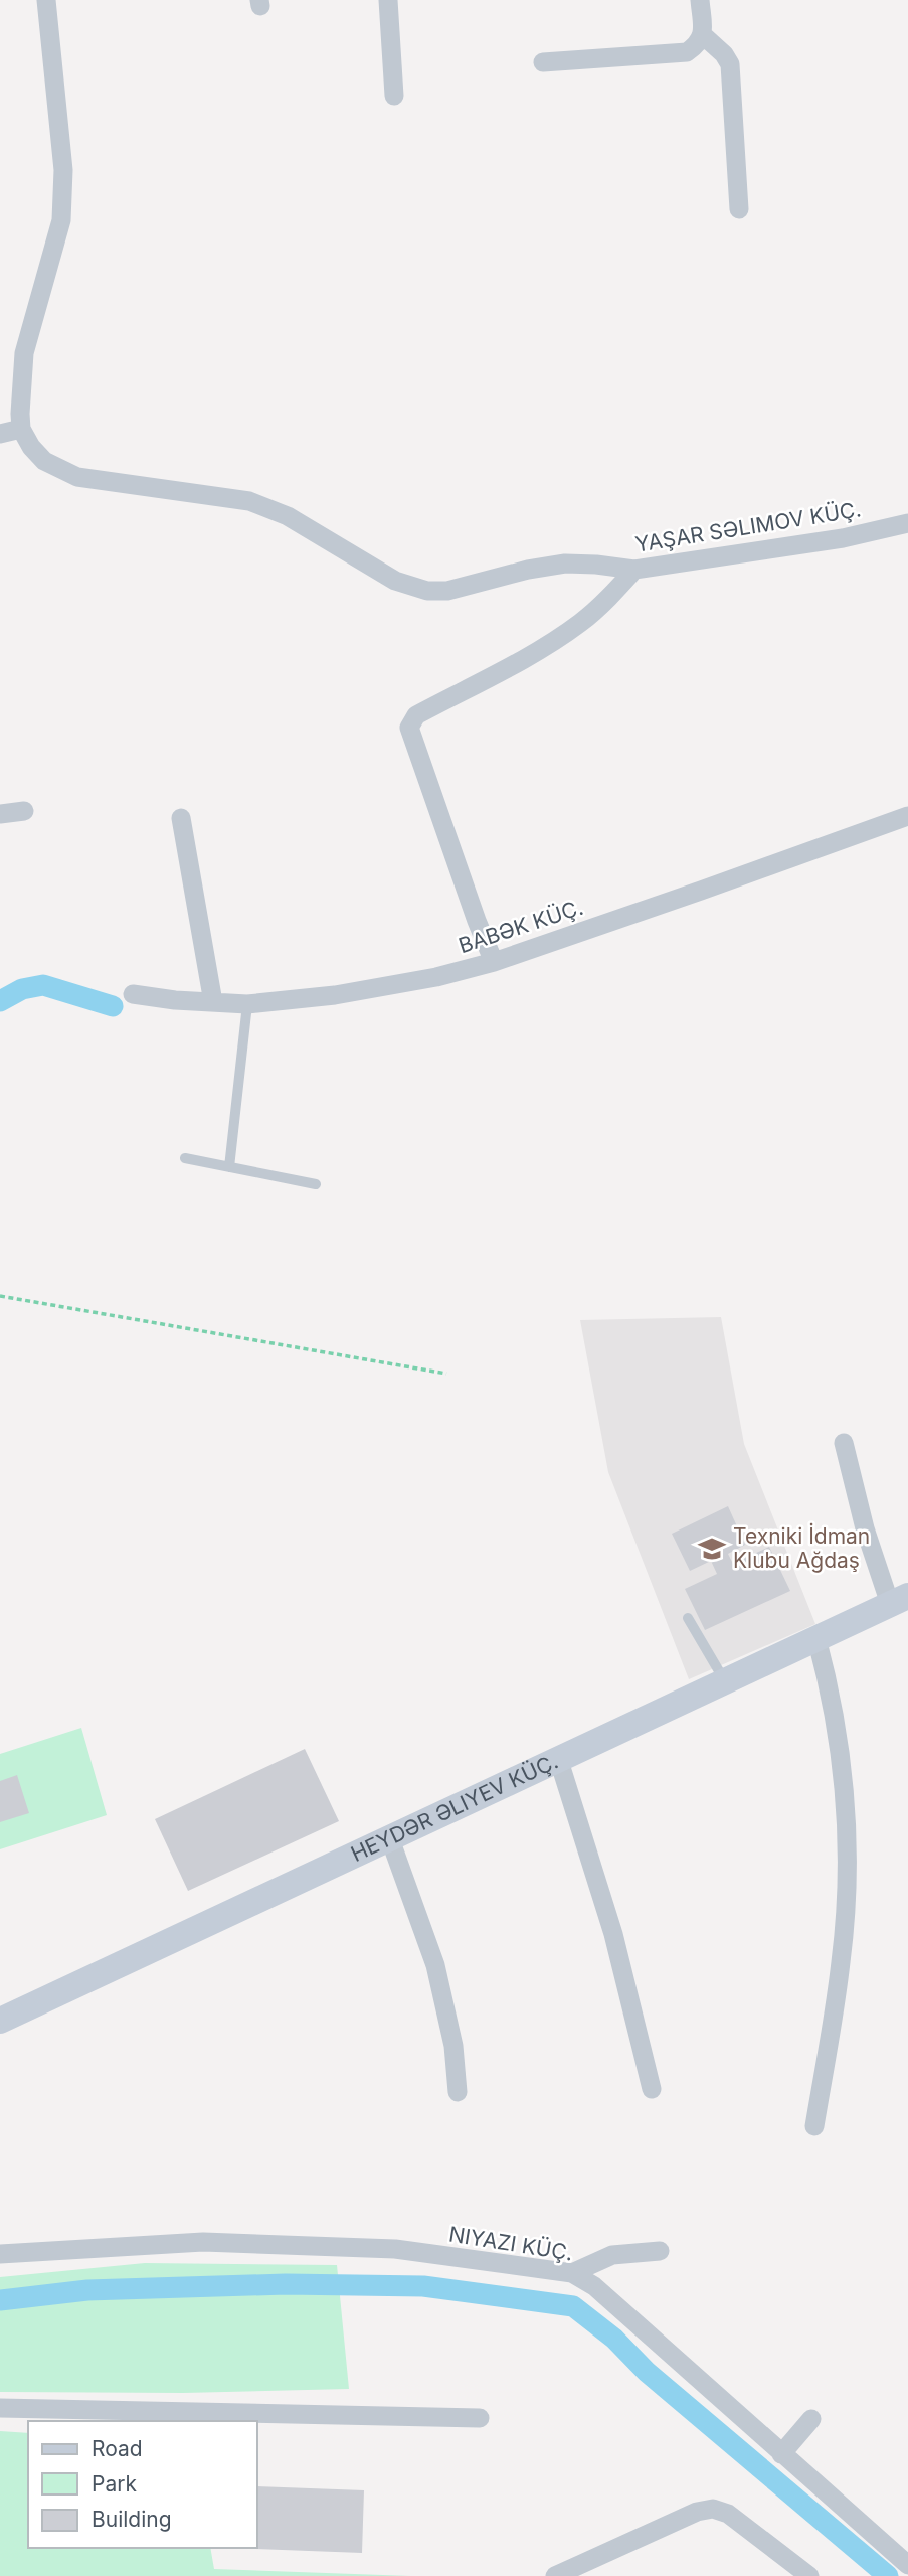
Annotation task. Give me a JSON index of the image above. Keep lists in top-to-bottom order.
{
  "streets": {
    "main road": ["HEYDƏR ƏLIYEV KÜÇ."],
    "street": ["YAŞAR SƏLIMOV KÜÇ.", "BABƏK KÜÇ.", "NIYAZI KÜÇ."]
  },
  "places": {
    "school or university": ["Texniki İdman Klubu Ağdaş"]
  },
  "legend": ["Road", "Park", "Building"]
}
